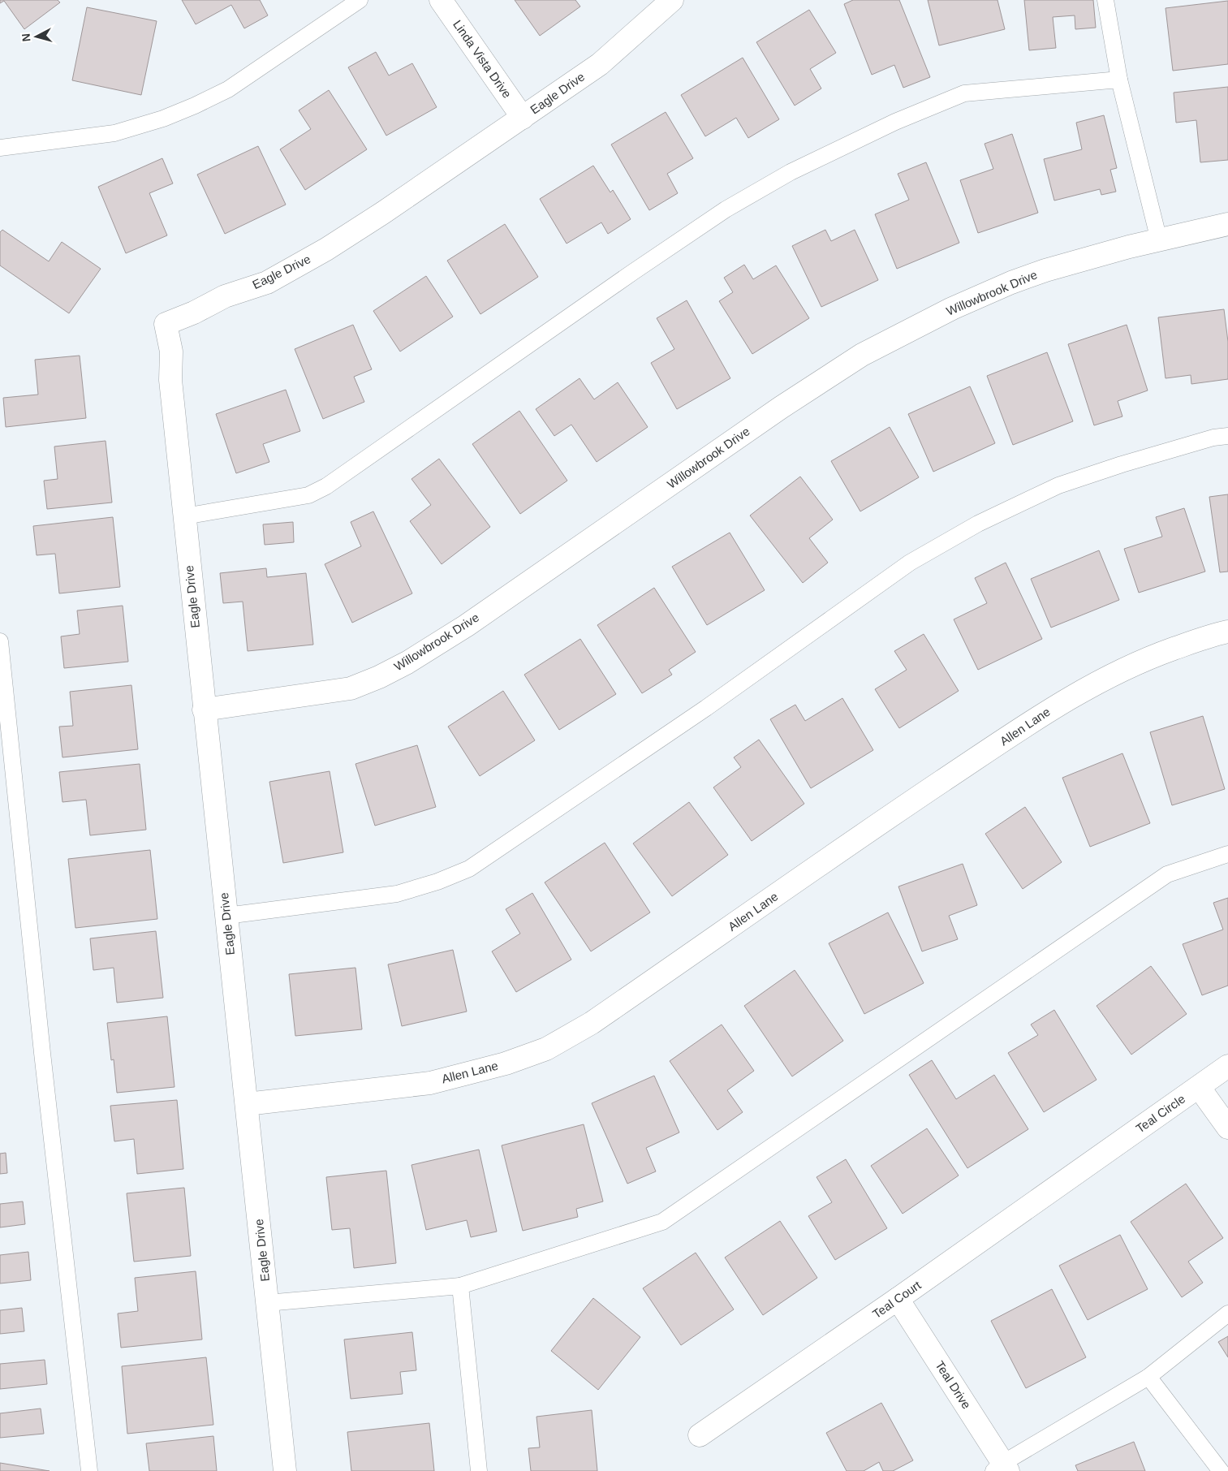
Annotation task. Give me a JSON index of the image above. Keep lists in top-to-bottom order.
{
  "streets": {
    "street": [
      "Linda Vista Drive",
      "Eagle Drive",
      "Willowbrook Drive",
      "Allen Lane",
      "Teal Circle",
      "Teal Court",
      "Teal Drive"
    ]
  },
  "crossings": [
    ["Linda Vista Drive", "Eagle Drive"],
    ["Eagle Drive", "Willowbrook Drive"],
    ["Eagle Drive", "Allen Lane"],
    ["Teal Circle", "Teal Court"],
    ["Teal Court", "Teal Drive"]
  ],
  "north": "left"
}
